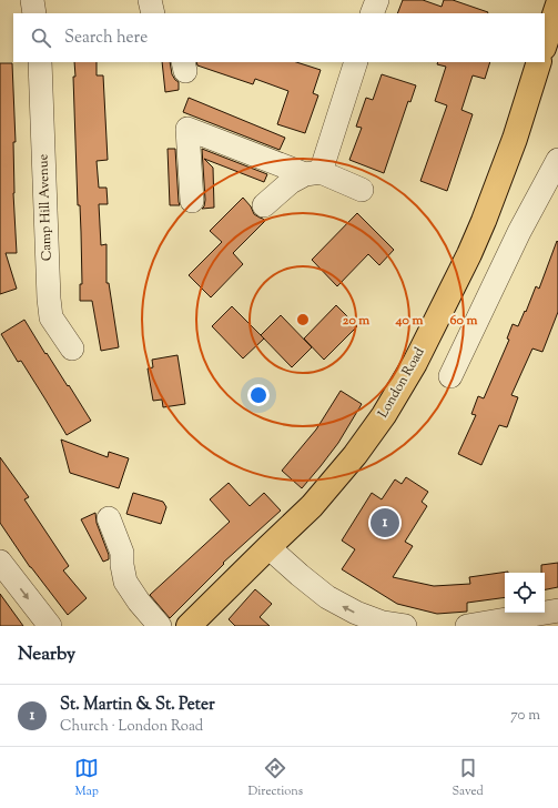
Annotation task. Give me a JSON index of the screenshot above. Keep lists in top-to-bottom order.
{
  "streets": {
    "main road": ["London Road"],
    "street": ["Camp Hill Avenue"]
  },
  "page": {
    "search": "Search here",
    "pins": "1",
    "heading": "Nearby",
    "list": [
      {
        "mark": "1",
        "name": "St. Martin & St. Peter",
        "note": "Church · London Road",
        "value": "70 m"
      }
    ],
    "nav": ["Map", "Directions", "Saved"]
  },
  "rings": ["20 m", "40 m", "60 m"]
}
